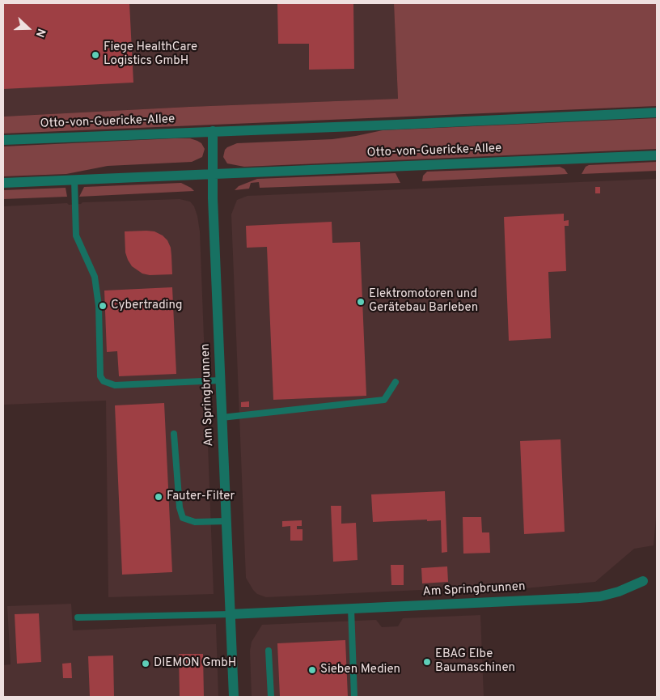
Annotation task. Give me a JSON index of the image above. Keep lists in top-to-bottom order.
{
  "streets": {
    "street": ["Otto-von-Guericke-Allee", "Am Springbrunnen"]
  },
  "crossings": [
    ["Otto-von-Guericke-Allee", "Am Springbrunnen"]
  ],
  "places": [
    "Fiege HealthCare Logistics GmbH",
    "Elektromotoren und Gerätebau Barleben",
    "Cybertrading",
    "Fauter-Filter",
    "EBAG Elbe Baumaschinen",
    "DIEMON GmbH",
    "Sieben Medien"
  ],
  "north": "right"
}
